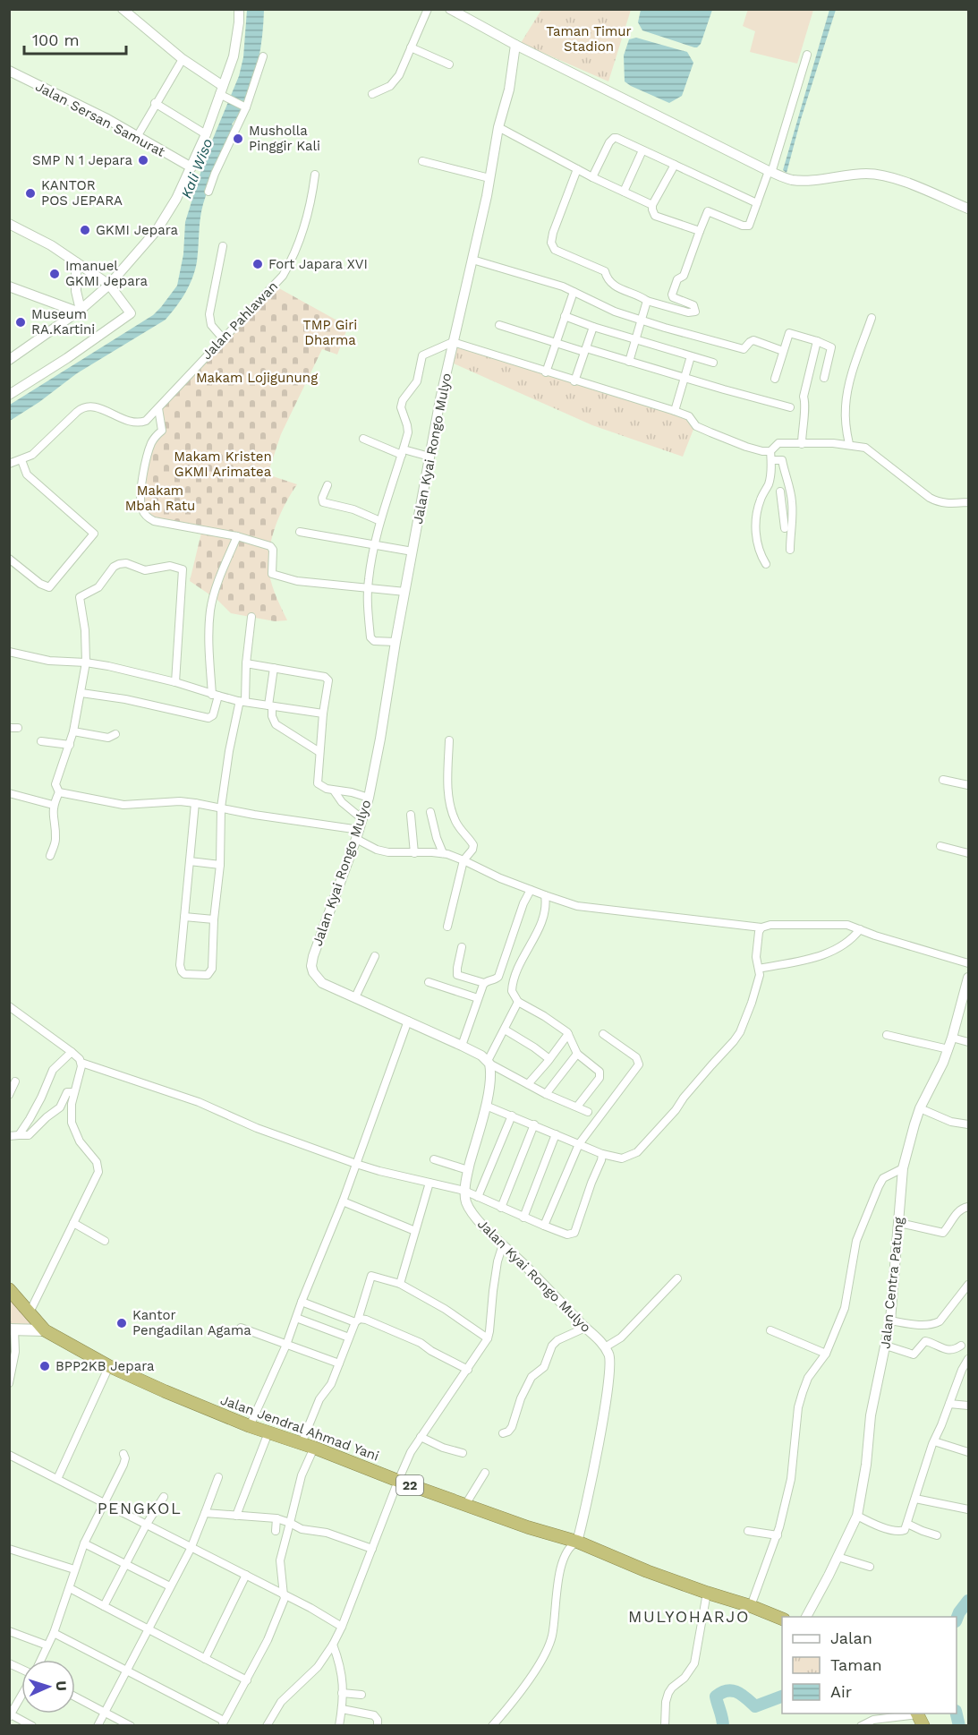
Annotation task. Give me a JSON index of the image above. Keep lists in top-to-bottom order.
{
  "streets": {
    "highway": ["Jalan Jendral Ahmad Yani", "22"],
    "street": [
      "Jalan Sersan Samurat",
      "Jalan Pahlawan",
      "Jalan Kyai Rongo Mulyo",
      "Jalan Centra Patung"
    ]
  },
  "districts": ["PENGKOL", "MULYOHARJO"],
  "water": ["Kali Wiso"],
  "parks": [
    "Taman Timur Stadion",
    "TMP Giri Dharma",
    "Makam Lojigunung",
    "Makam Kristen GKMI Arimatea",
    "Makam Mbah Ratu"
  ],
  "places": [
    "Musholla Pinggir Kali",
    "SMP N 1 Jepara",
    "KANTOR POS JEPARA",
    "GKMI Jepara",
    "Fort Japara XVI",
    "Imanuel GKMI Jepara",
    "Museum RA.Kartini",
    "Kantor Pengadilan Agama",
    "BPP2KB Jepara"
  ],
  "legend": ["Jalan", "Taman", "Air"],
  "scale_bar": "100 m",
  "north": "right"
}
